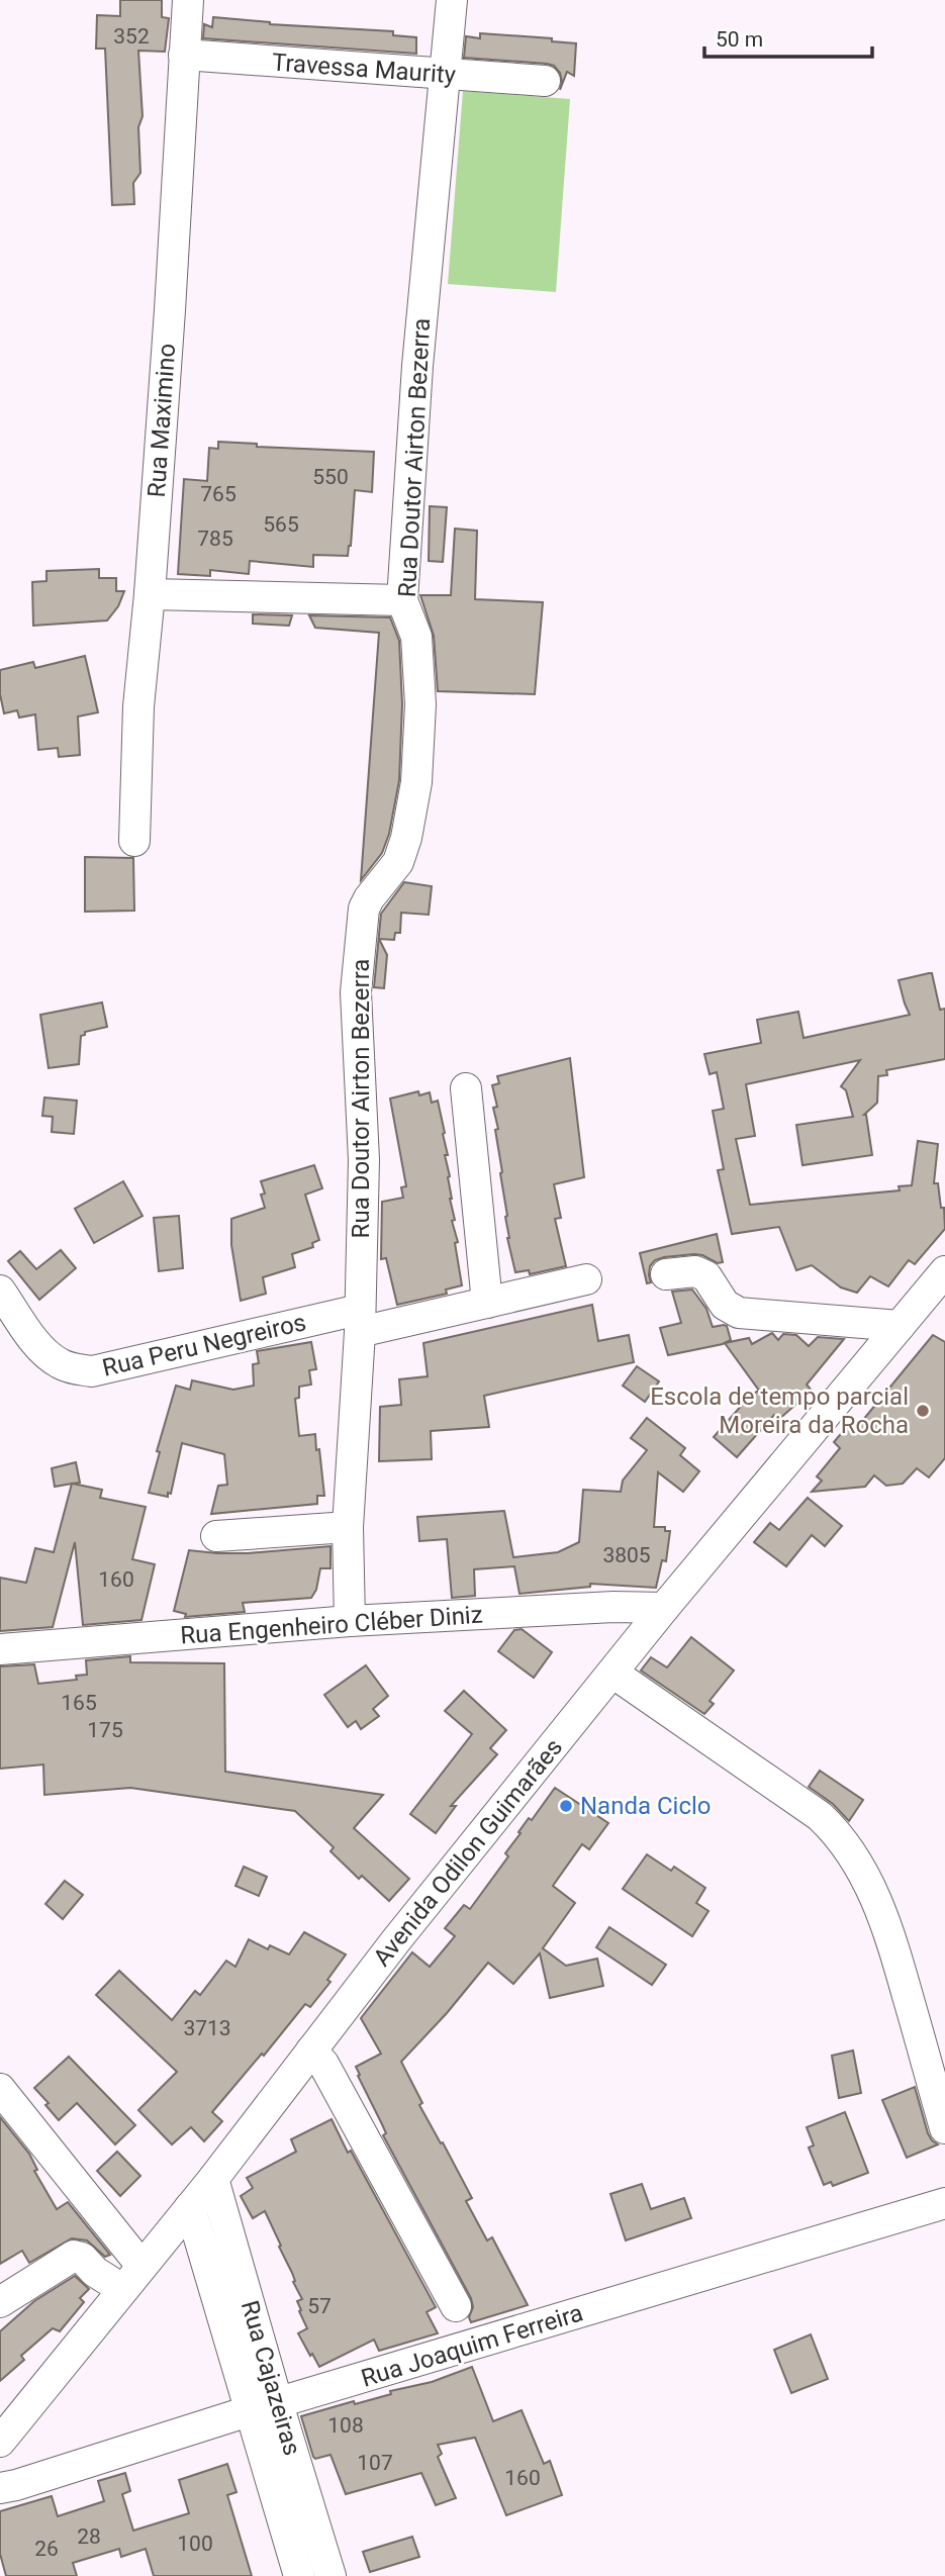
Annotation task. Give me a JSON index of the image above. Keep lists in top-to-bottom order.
{
  "streets": {
    "street": [
      "Travessa Maurity",
      "Rua Maximino",
      "Rua Doutor Airton Bezerra",
      "Rua Peru Negreiros",
      "Rua Engenheiro Cléber Diniz",
      "Avenida Odilon Guimarães",
      "Rua Joaquim Ferreira",
      "Rua Cajazeiras"
    ]
  },
  "crossings": [
    ["Travessa Maurity", "Rua Maximino"],
    ["Travessa Maurity", "Rua Doutor Airton Bezerra"],
    ["Rua Doutor Airton Bezerra", "Rua Peru Negreiros"],
    ["Rua Doutor Airton Bezerra", "Rua Engenheiro Cléber Diniz"],
    ["Rua Engenheiro Cléber Diniz", "Avenida Odilon Guimarães"],
    ["Avenida Odilon Guimarães", "Rua Cajazeiras"],
    ["Rua Joaquim Ferreira", "Rua Cajazeiras"]
  ],
  "places": ["Escola de tempo parcial Moreira da Rocha", "Nanda Ciclo"],
  "house_numbers": [
    "352",
    "550",
    "765",
    "565",
    "785",
    "3805",
    "160",
    "165",
    "175",
    "3713",
    "57",
    "108",
    "107",
    "160",
    "28",
    "100",
    "26"
  ],
  "scale_bar": "50 m"
}
